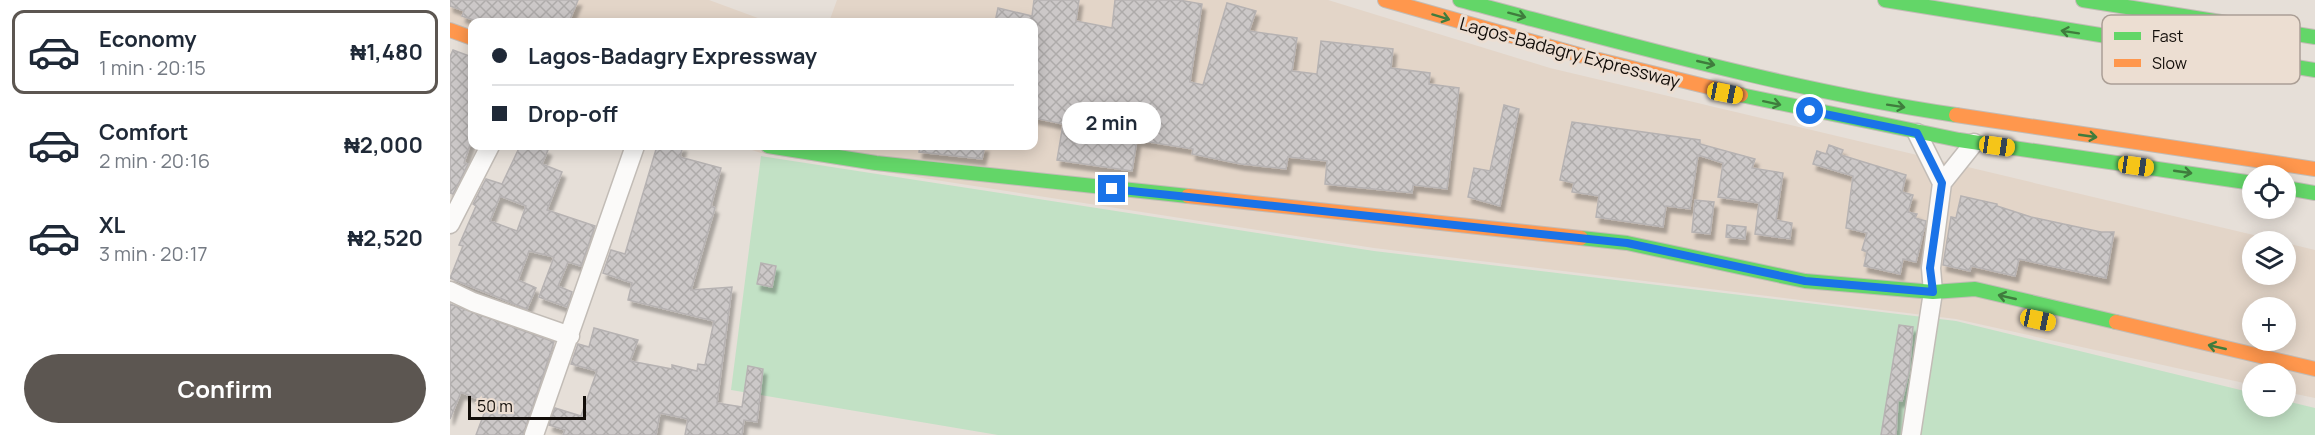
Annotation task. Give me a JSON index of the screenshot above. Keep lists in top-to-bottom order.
{
  "streets": {
    "main road": ["Lagos-Badagry Expressway"]
  },
  "one_way": ["Lagos-Badagry Expressway"],
  "legend": ["Fast", "Slow"],
  "scale_bar": "50 m",
  "page": {
    "list": [
      {
        "name": "Economy",
        "note": "1 min · 20:15",
        "value": "₦1,480"
      },
      {
        "name": "Comfort",
        "note": "2 min · 20:16",
        "value": "₦2,000"
      },
      {
        "name": "XL",
        "note": "3 min · 20:17",
        "value": "₦2,520"
      }
    ],
    "banner": ["Lagos-Badagry Expressway", "Drop-off"],
    "bubble": "2 min",
    "map_buttons": ["+", "−"],
    "buttons": "Confirm",
    "scale": "50 m"
  }
}
